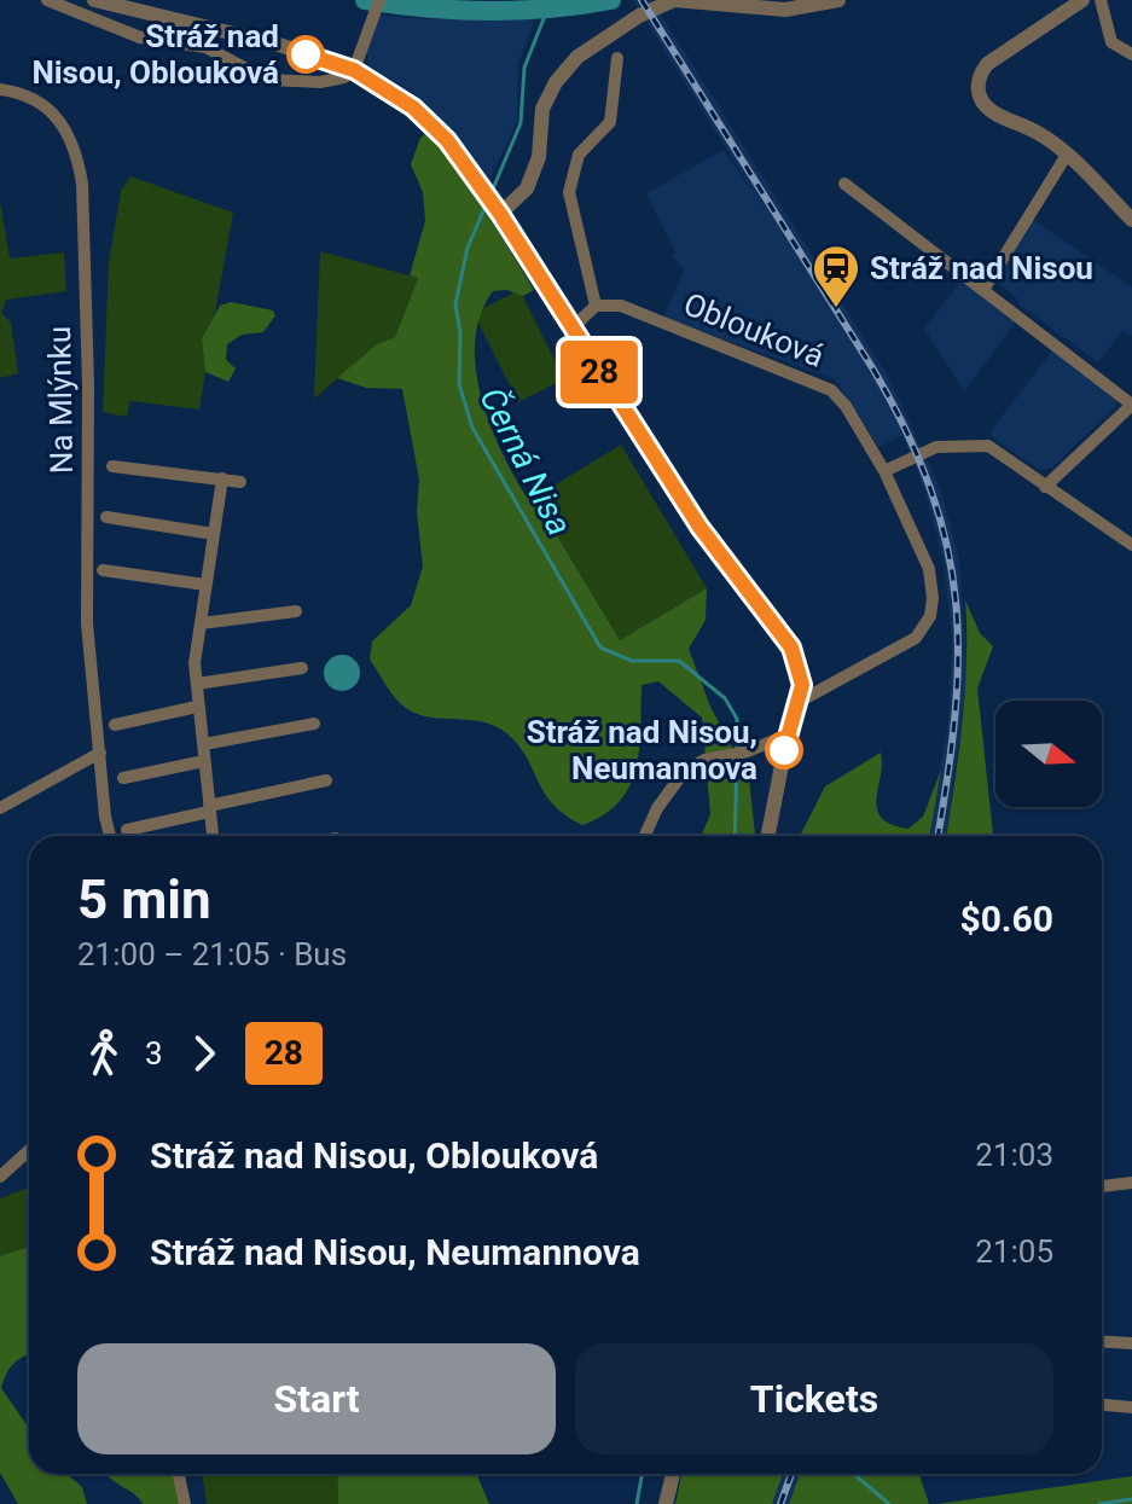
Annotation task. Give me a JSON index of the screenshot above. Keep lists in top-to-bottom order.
{
  "streets": {
    "street": ["Oblouková", "Na Mlýnku"]
  },
  "water": ["Černá Nisa"],
  "places": {
    "other": ["Stráž nad Nisou, Oblouková", "Stráž nad Nisou, Neumannova"],
    "station": ["Stráž nad Nisou"]
  },
  "lines": ["bus line 28"],
  "north": "right",
  "page": {
    "on_map": "28",
    "heading": ["5 min", "21:00 – 21:05 · Bus", "$0.60"],
    "legs": ["3", "28"],
    "list": [
      {
        "name": "Stráž nad Nisou, Oblouková",
        "value": "21:03"
      },
      {
        "name": "Stráž nad Nisou, Neumannova",
        "value": "21:05"
      }
    ],
    "buttons": ["Start", "Tickets"]
  }
}
